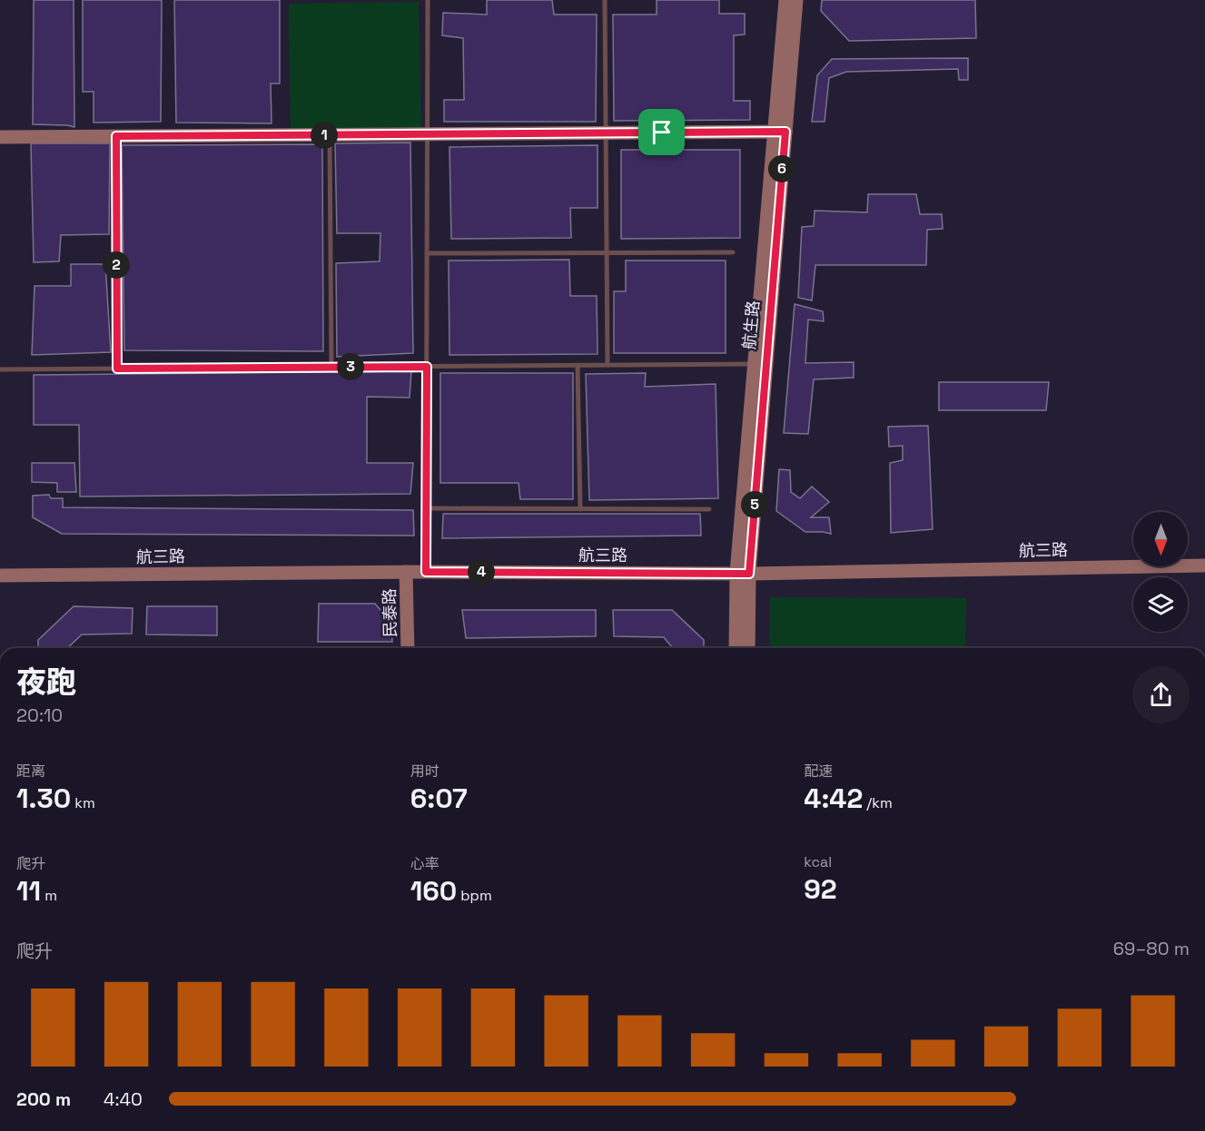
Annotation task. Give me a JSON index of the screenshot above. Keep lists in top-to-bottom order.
{
  "streets": {
    "street": ["航生路", "航三路", "民泰路"]
  },
  "crossings": [
    ["航生路", "航三路"],
    ["航三路", "民泰路"]
  ],
  "north": "bottom",
  "page": {
    "pins": [
      "1",
      "6",
      "2",
      "3",
      "5",
      "4"
    ],
    "heading": ["夜跑", "20:10"],
    "stats": [
      ["距离", "1.30 km"],
      ["用时", "6:07"],
      ["配速", "4:42 /km"],
      ["爬升", "11 m"],
      ["心率", "160 bpm"],
      ["kcal", "92"]
    ],
    "chart": ["爬升", "69–80 m"],
    "list": [
      {
        "name": "200 m",
        "note": "4:40"
      }
    ]
  }
}
